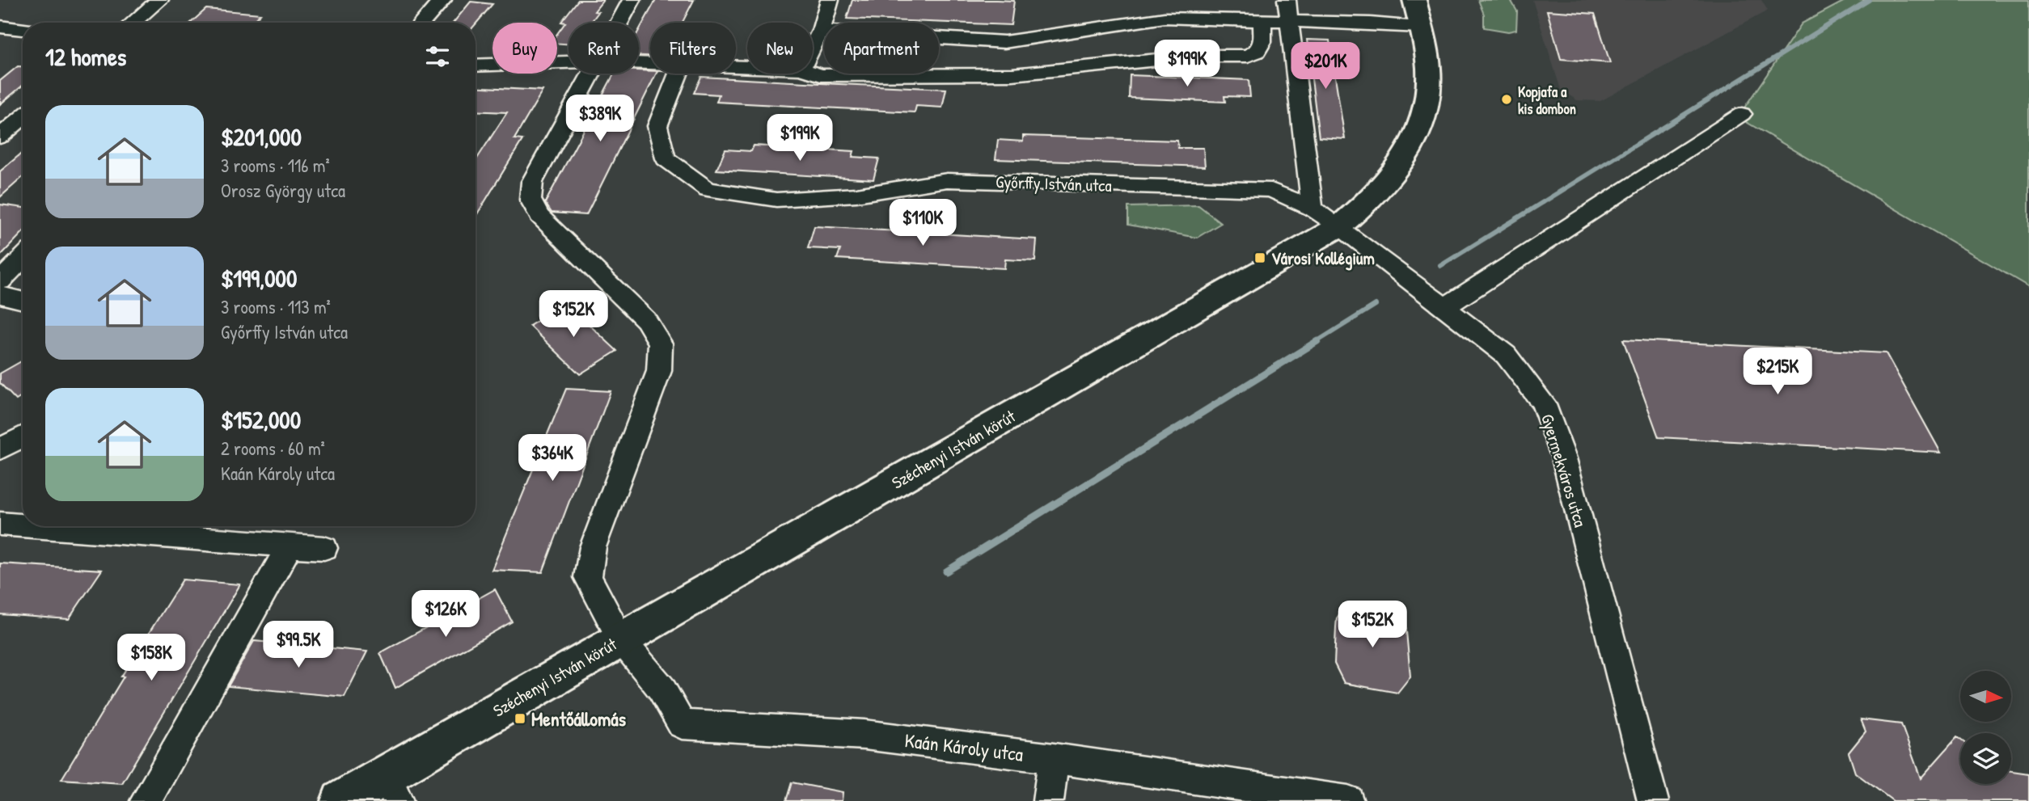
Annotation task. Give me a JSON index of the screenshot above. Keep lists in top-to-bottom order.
{
  "streets": {
    "street": [
      "Győrffy István utca",
      "Széchenyi István körút",
      "Gyermekváros utca",
      "Kaán Károly utca"
    ]
  },
  "crossings": [
    ["Győrffy István utca", "Széchenyi István körút"],
    ["Győrffy István utca", "Gyermekváros utca"],
    ["Széchenyi István körút", "Gyermekváros utca"],
    ["Széchenyi István körút", "Kaán Károly utca"]
  ],
  "places": {
    "other": ["Kopjafa a kis dombon"],
    "transit": ["Városi Kollégium", "Mentőállomás"]
  },
  "north": "right",
  "page": {
    "chip": [
      "Buy",
      "Rent",
      "Filters",
      "New",
      "Apartment"
    ],
    "heading": "12 homes",
    "price": [
      "$199K",
      "$201K",
      "$389K",
      "$199K",
      "$110K",
      "$152K",
      "$215K",
      "$364K",
      "$126K",
      "$152K",
      "$99.5K",
      "$158K"
    ],
    "list": [
      {
        "name": "$201,000",
        "note": "3 rooms · 116 m² · Orosz György utca"
      },
      {
        "name": "$199,000",
        "note": "3 rooms · 113 m² · Győrffy István utca"
      },
      {
        "name": "$152,000",
        "note": "2 rooms · 60 m² · Kaán Károly utca"
      }
    ]
  }
}
